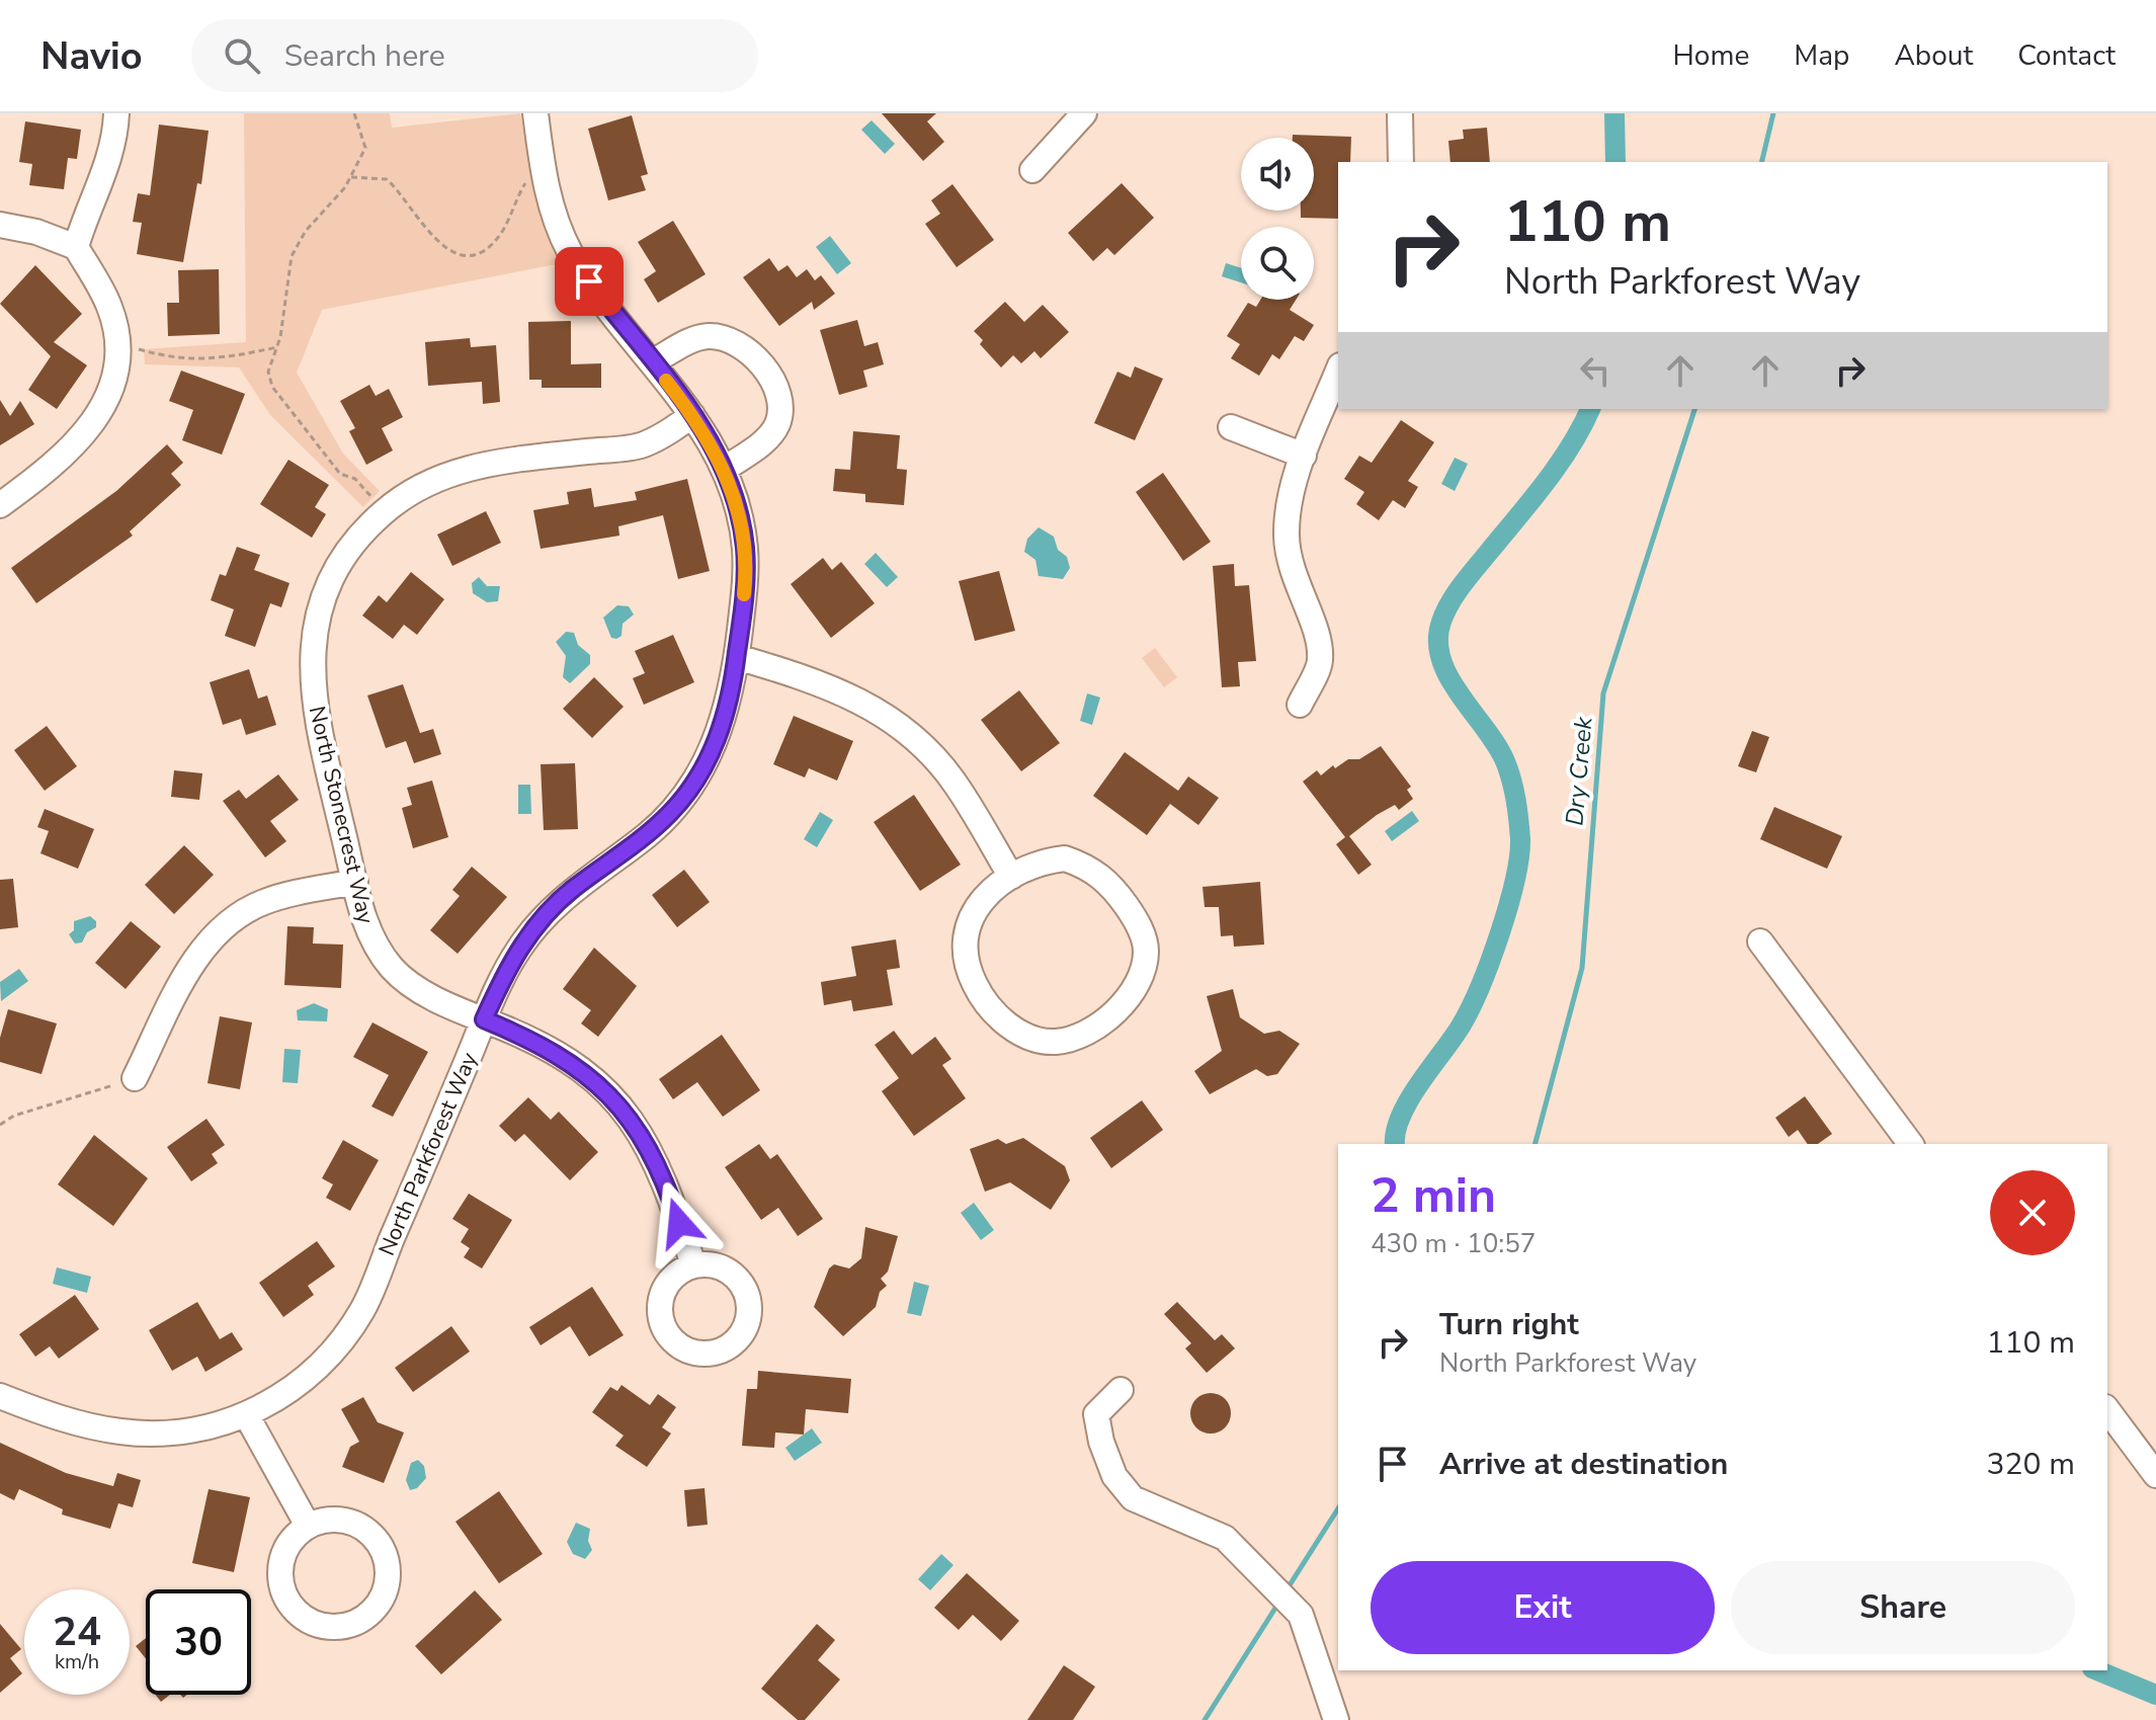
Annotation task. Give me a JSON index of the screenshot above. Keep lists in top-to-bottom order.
{
  "streets": {
    "street": ["North Stonecrest Way", "North Parkforest Way"]
  },
  "crossings": [
    ["North Stonecrest Way", "North Parkforest Way"]
  ],
  "water": ["Dry Creek"],
  "page": {
    "header": "Navio",
    "search": "Search here",
    "nav": [
      "Home",
      "Map",
      "About",
      "Contact"
    ],
    "turn": ["110 m", "North Parkforest Way"],
    "heading": ["2 min", "430 m · 10:57"],
    "list": [
      {
        "name": "Turn right",
        "note": "North Parkforest Way",
        "value": "110 m"
      },
      {
        "name": "Arrive at destination",
        "value": "320 m"
      }
    ],
    "buttons": ["Exit", "Share"],
    "speed": "24 km/h",
    "limit": "30"
  }
}
